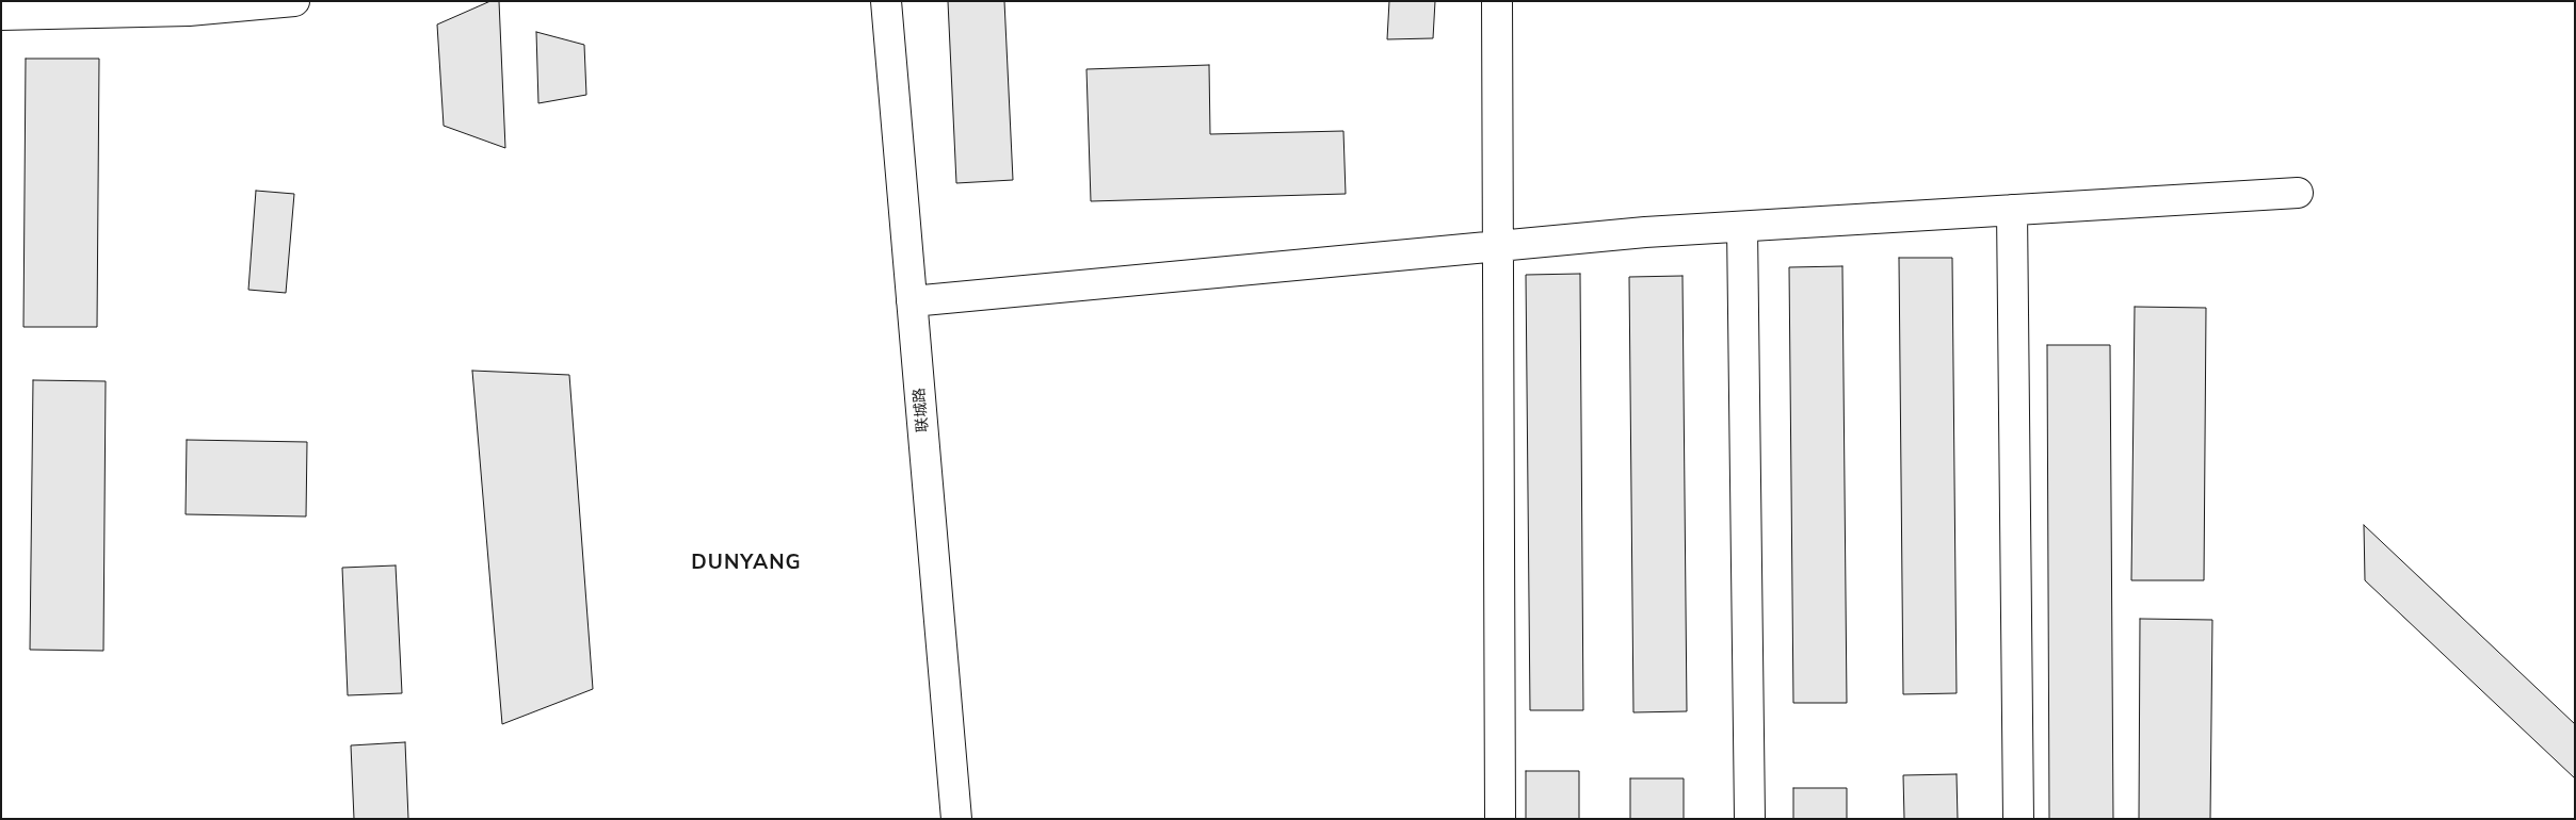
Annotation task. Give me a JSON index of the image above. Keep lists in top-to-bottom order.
{
  "streets": {
    "street": ["联城路"]
  },
  "districts": ["DUNYANG"]
}
